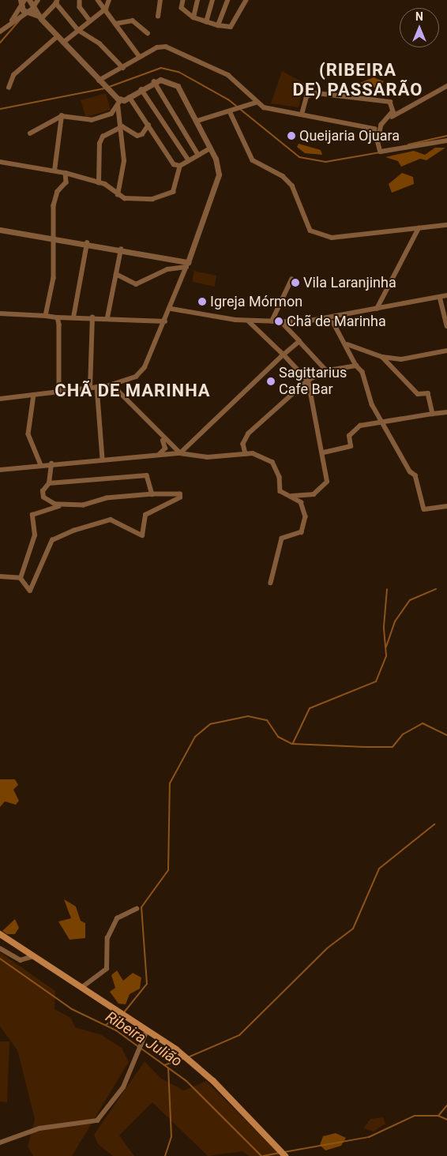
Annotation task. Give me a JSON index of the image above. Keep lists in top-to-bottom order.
{
  "districts": ["(RIBEIRA DE) PASSARÃO", "CHÃ DE MARINHA"],
  "water": ["Ribeira Julião"],
  "places": [
    "Queijaria Ojuara",
    "Vila Laranjinha",
    "Igreja Mórmon",
    "Chã de Marinha",
    "Sagittarius Cafe Bar"
  ],
  "north": "top"
}
